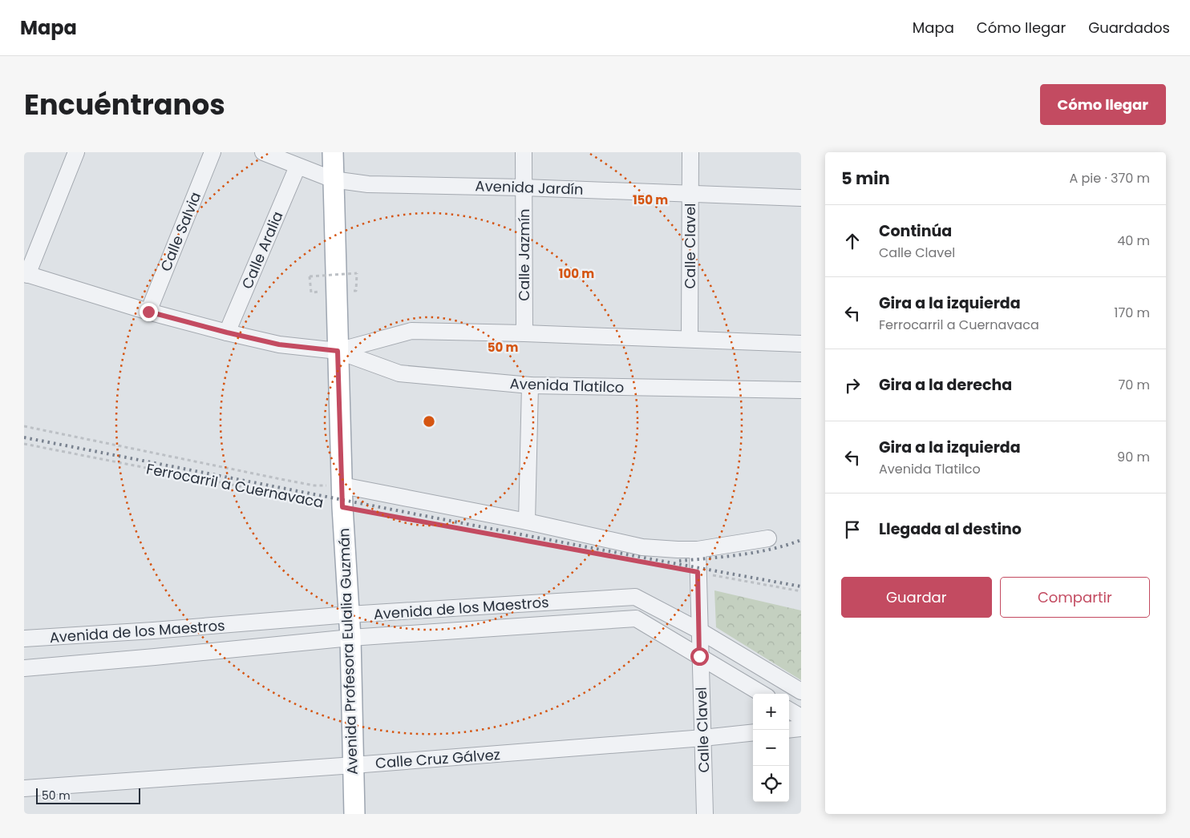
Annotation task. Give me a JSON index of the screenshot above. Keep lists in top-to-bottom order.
{
  "streets": {
    "main road": ["Avenida Profesora Eulalia Guzmán"],
    "street": [
      "Avenida Jardín",
      "Calle Salvia",
      "Calle Clavel",
      "Calle Aralia",
      "Calle Jazmín",
      "Avenida Tlatilco",
      "Avenida de los Maestros",
      "Calle Cruz Gálvez"
    ],
    "path": ["Ferrocarril a Cuernavaca"]
  },
  "crossings": [
    ["Avenida Jardín", "Calle Clavel"],
    ["Avenida Jardín", "Calle Aralia"],
    ["Avenida Jardín", "Calle Jazmín"],
    ["Avenida Jardín", "Avenida Profesora Eulalia Guzmán"],
    ["Calle Salvia", "Avenida Tlatilco"],
    ["Calle Clavel", "Avenida Tlatilco"],
    ["Calle Clavel", "Avenida de los Maestros"],
    ["Calle Clavel", "Calle Cruz Gálvez"],
    ["Calle Aralia", "Avenida Tlatilco"],
    ["Calle Jazmín", "Avenida Tlatilco"],
    ["Avenida Tlatilco", "Avenida Profesora Eulalia Guzmán"],
    ["Ferrocarril a Cuernavaca", "Avenida Profesora Eulalia Guzmán"],
    ["Avenida de los Maestros", "Avenida Profesora Eulalia Guzmán"],
    ["Avenida Profesora Eulalia Guzmán", "Calle Cruz Gálvez"]
  ],
  "scale_bar": "50 m",
  "page": {
    "header": "Mapa",
    "nav": ["Mapa", "Cómo llegar", "Guardados"],
    "title": "Encuéntranos",
    "buttons": [
      "Cómo llegar",
      ["Guardar", "Compartir"]
    ],
    "heading": ["5 min", "A pie · 370 m"],
    "list": [
      ["Continúa", "Calle Clavel", "40 m"],
      ["Gira a la izquierda", "Ferrocarril a Cuernavaca", "170 m"],
      ["Gira a la derecha", "70 m"],
      ["Gira a la izquierda", "Avenida Tlatilco", "90 m"],
      "Llegada al destino"
    ],
    "map_buttons": ["+", "−"],
    "scale": "50 m"
  },
  "rings": ["150 m", "100 m", "50 m"]
}
